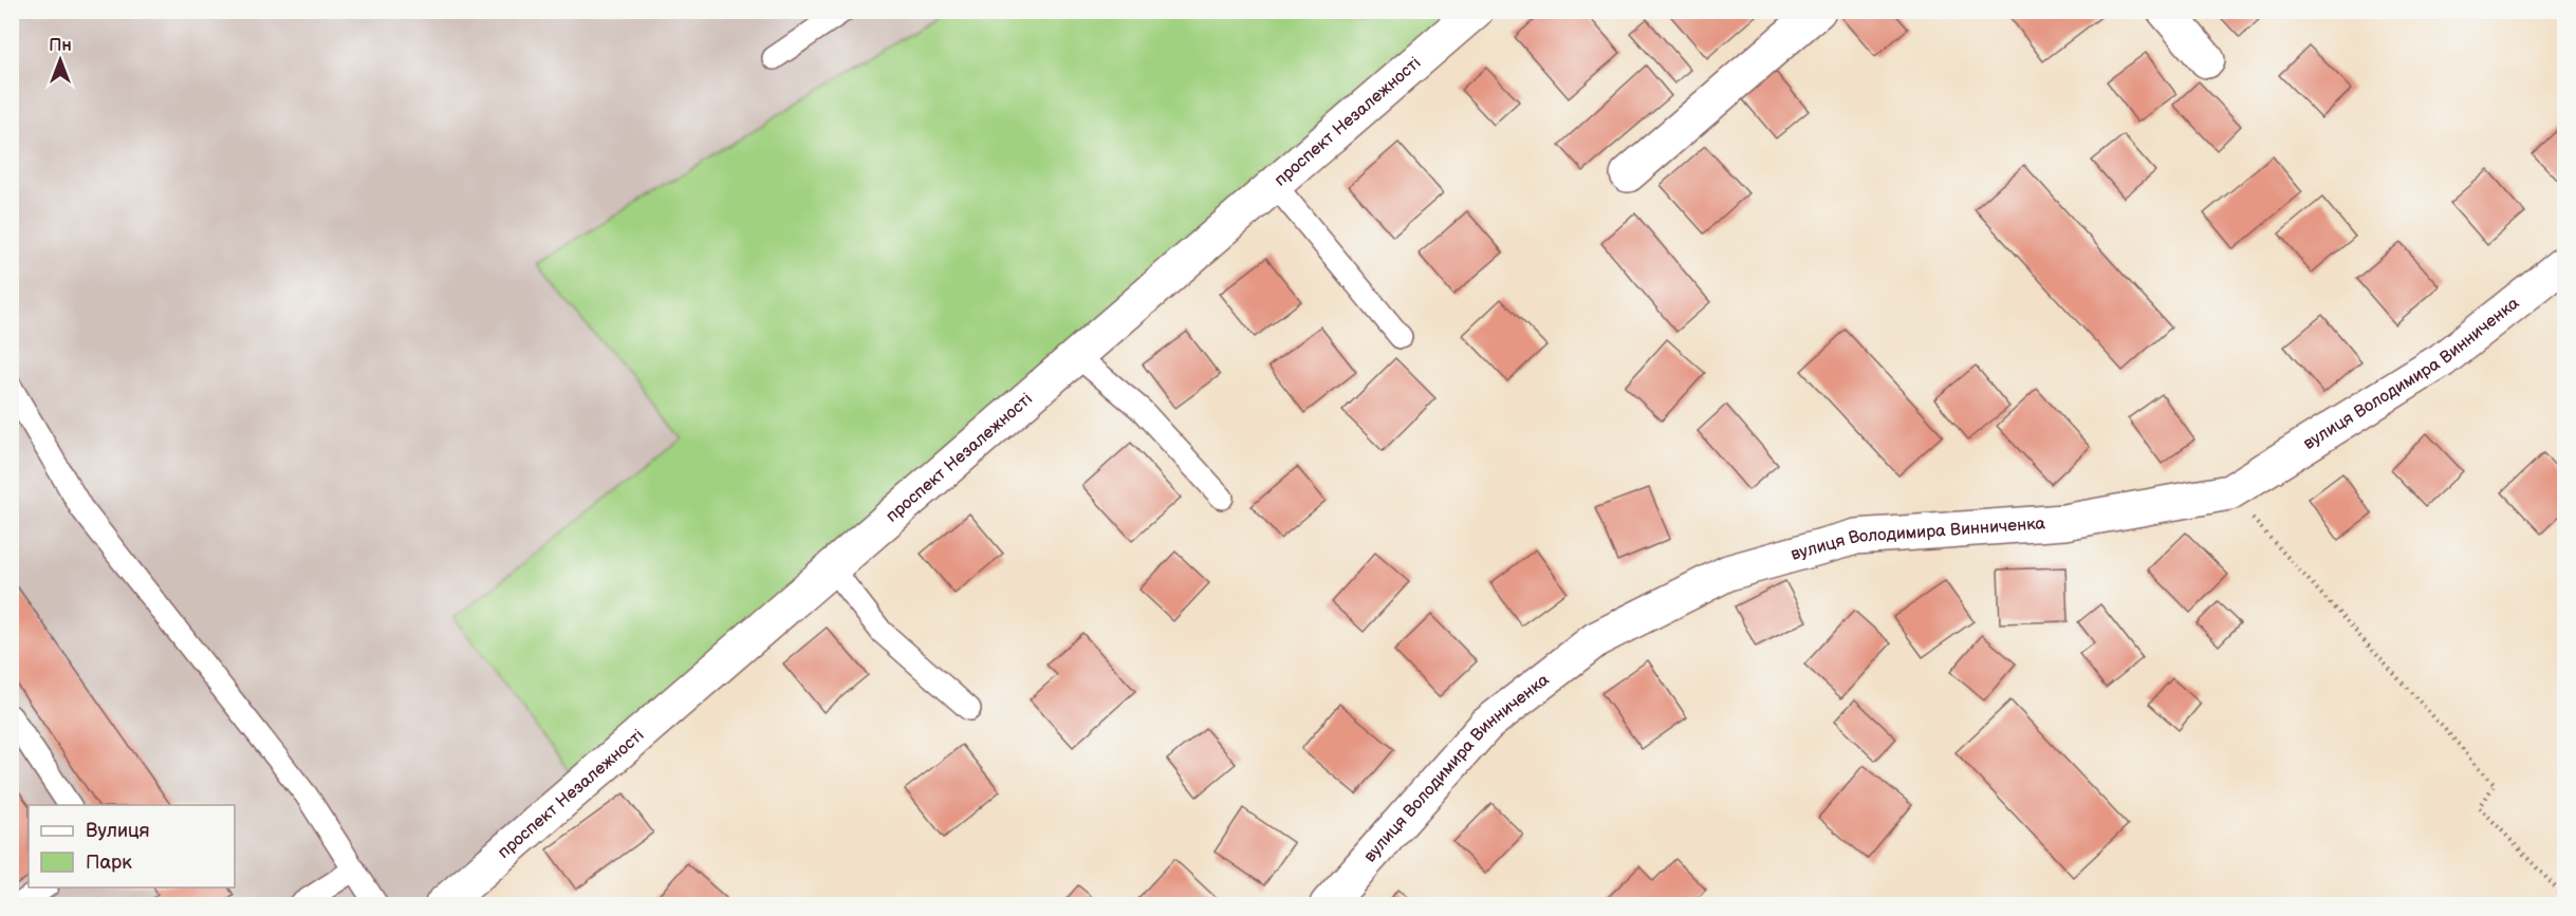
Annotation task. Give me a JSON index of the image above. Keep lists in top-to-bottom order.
{
  "streets": {
    "street": ["проспект Незалежності", "вулиця Володимира Винниченка"]
  },
  "legend": ["Вулиця", "Парк"],
  "north": "top"
}
